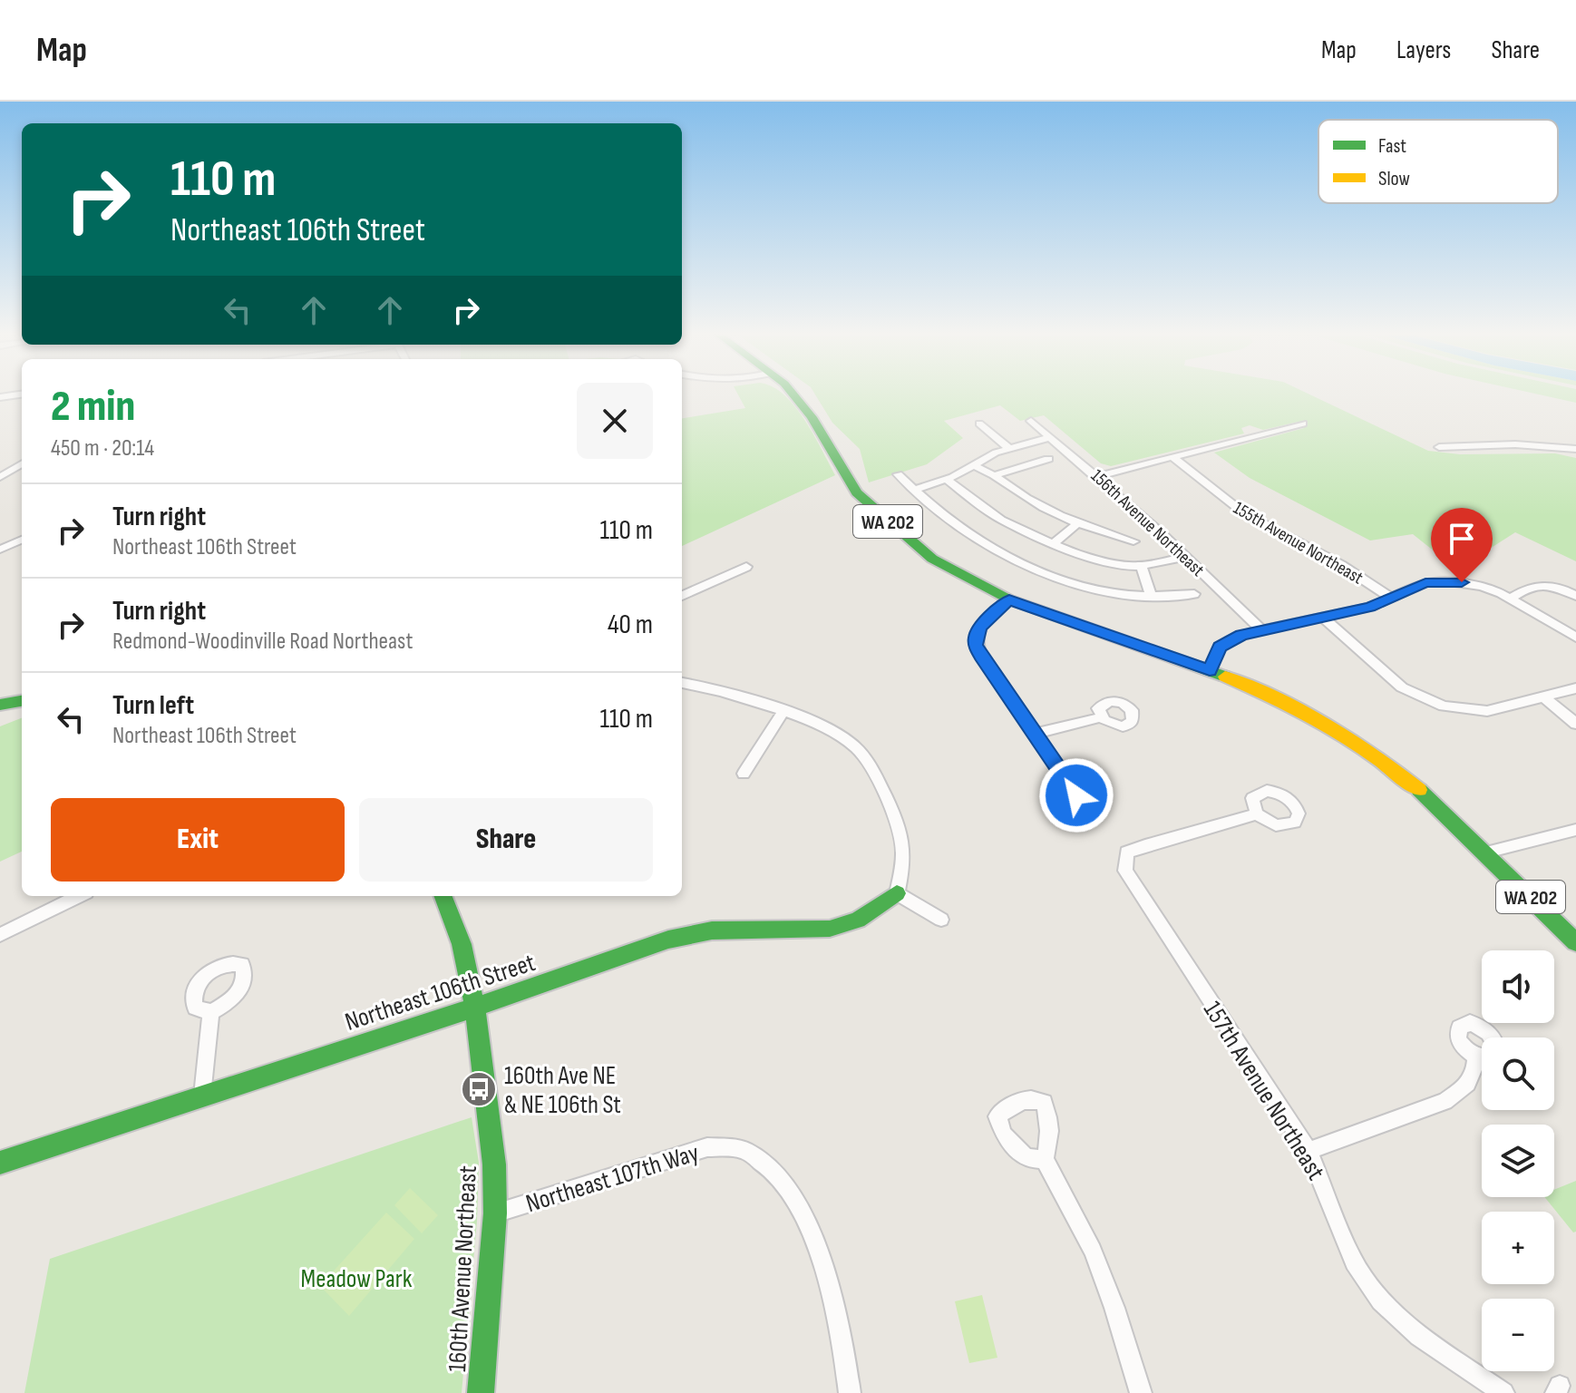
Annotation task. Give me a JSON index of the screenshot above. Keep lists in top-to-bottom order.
{
  "streets": {
    "main road": ["WA 202", "Northeast 106th Street", "160th Avenue Northeast"],
    "street": [
      "156th Avenue Northeast",
      "155th Avenue Northeast",
      "157th Avenue Northeast",
      "Northeast 107th Way"
    ]
  },
  "crossings": [
    ["Northeast 106th Street", "160th Avenue Northeast"],
    ["Northeast 107th Way", "160th Avenue Northeast"]
  ],
  "parks": ["Meadow Park"],
  "places": {
    "bus stop": ["160th Ave NE & NE 106th St"]
  },
  "legend": ["Fast", "Slow"],
  "page": {
    "header": "Map",
    "nav": ["Map", "Layers", "Share"],
    "turn": ["110 m", "Northeast 106th Street"],
    "heading": ["2 min", "450 m · 20:14"],
    "list": [
      {
        "name": "Turn right",
        "note": "Northeast 106th Street",
        "value": "110 m"
      },
      {
        "name": "Turn right",
        "note": "Redmond-Woodinville Road Northeast",
        "value": "40 m"
      },
      {
        "name": "Turn left",
        "note": "Northeast 106th Street",
        "value": "110 m"
      }
    ],
    "buttons": ["Exit", "Share"],
    "map_buttons": ["+", "−"]
  }
}
